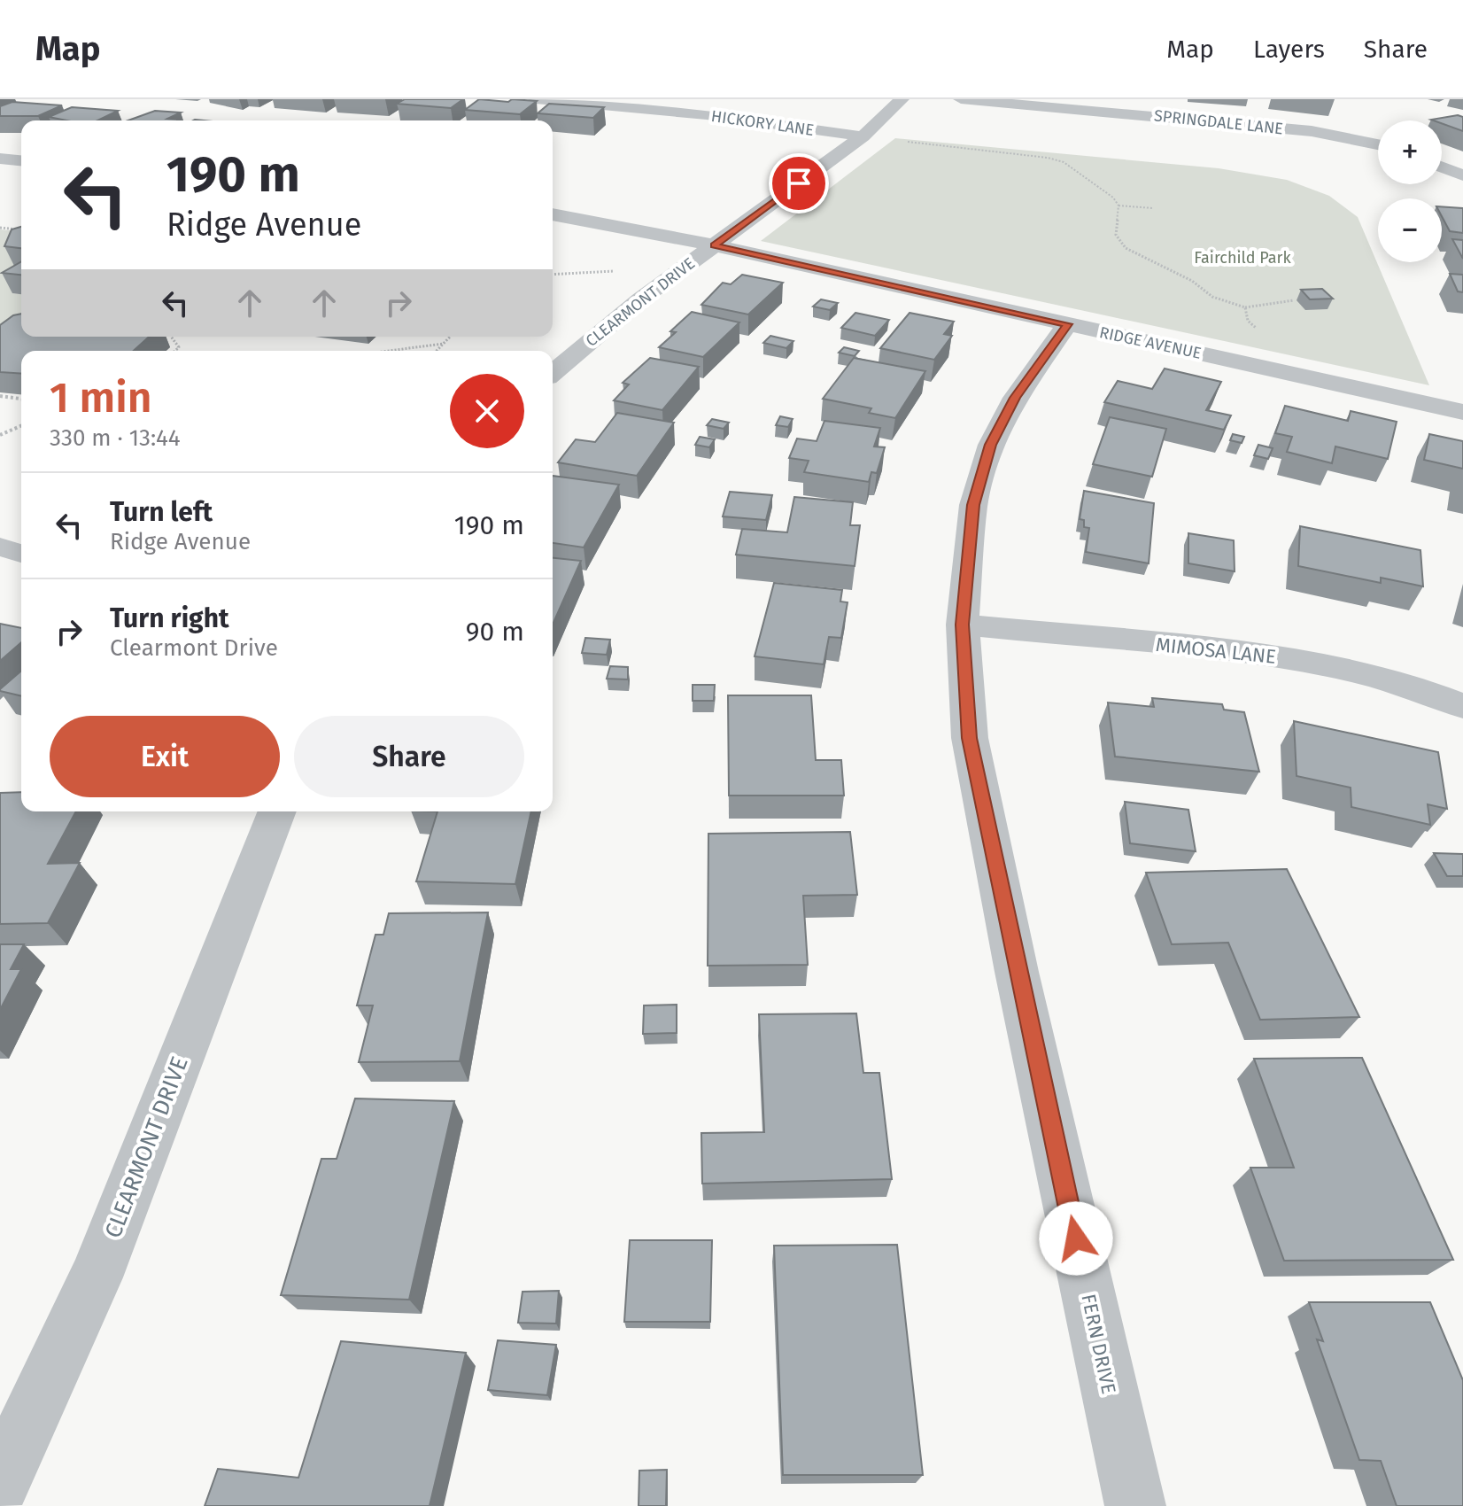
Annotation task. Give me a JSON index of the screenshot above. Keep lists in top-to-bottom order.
{
  "streets": {
    "street": [
      "SPRINGDALE LANE",
      "HICKORY LANE",
      "CLEARMONT DRIVE",
      "RIDGE AVENUE",
      "MIMOSA LANE",
      "FERN DRIVE"
    ]
  },
  "crossings": [
    ["HICKORY LANE", "CLEARMONT DRIVE"],
    ["CLEARMONT DRIVE", "RIDGE AVENUE"],
    ["RIDGE AVENUE", "FERN DRIVE"],
    ["MIMOSA LANE", "FERN DRIVE"]
  ],
  "parks": ["Fairchild Park"],
  "page": {
    "header": "Map",
    "nav": ["Map", "Layers", "Share"],
    "map_buttons": ["+", "−"],
    "turn": ["190 m", "Ridge Avenue"],
    "heading": ["1 min", "330 m · 13:44"],
    "list": [
      {
        "name": "Turn left",
        "note": "Ridge Avenue",
        "value": "190 m"
      },
      {
        "name": "Turn right",
        "note": "Clearmont Drive",
        "value": "90 m"
      }
    ],
    "buttons": ["Exit", "Share"]
  }
}
